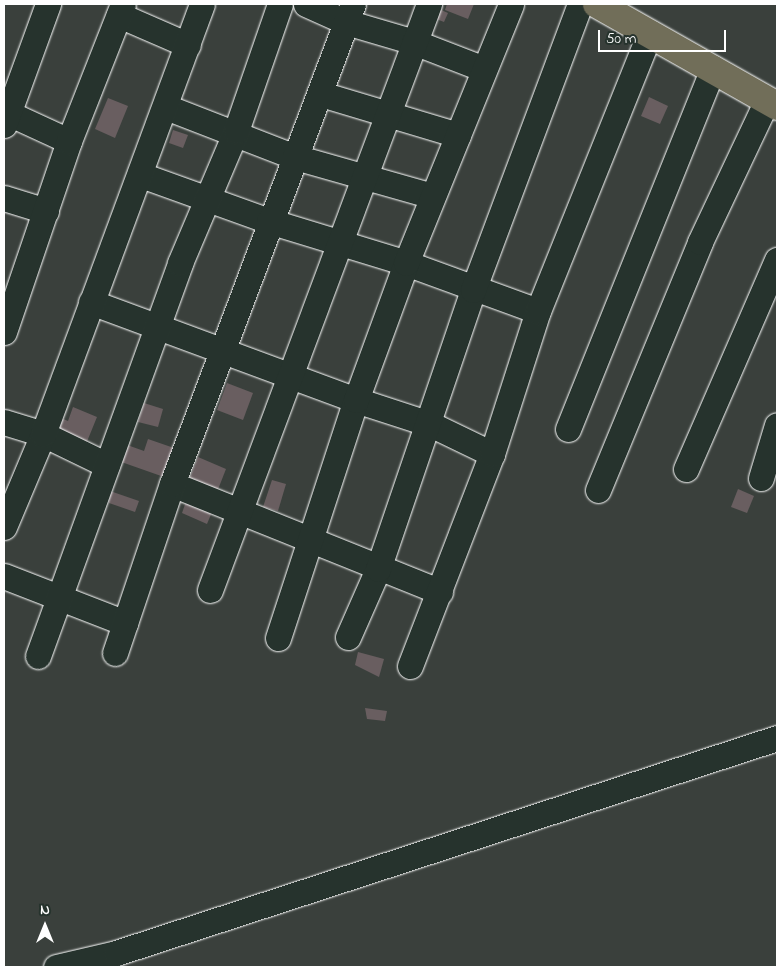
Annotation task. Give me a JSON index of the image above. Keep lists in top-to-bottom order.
{
  "scale_bar": "50 m",
  "north": "top"
}
